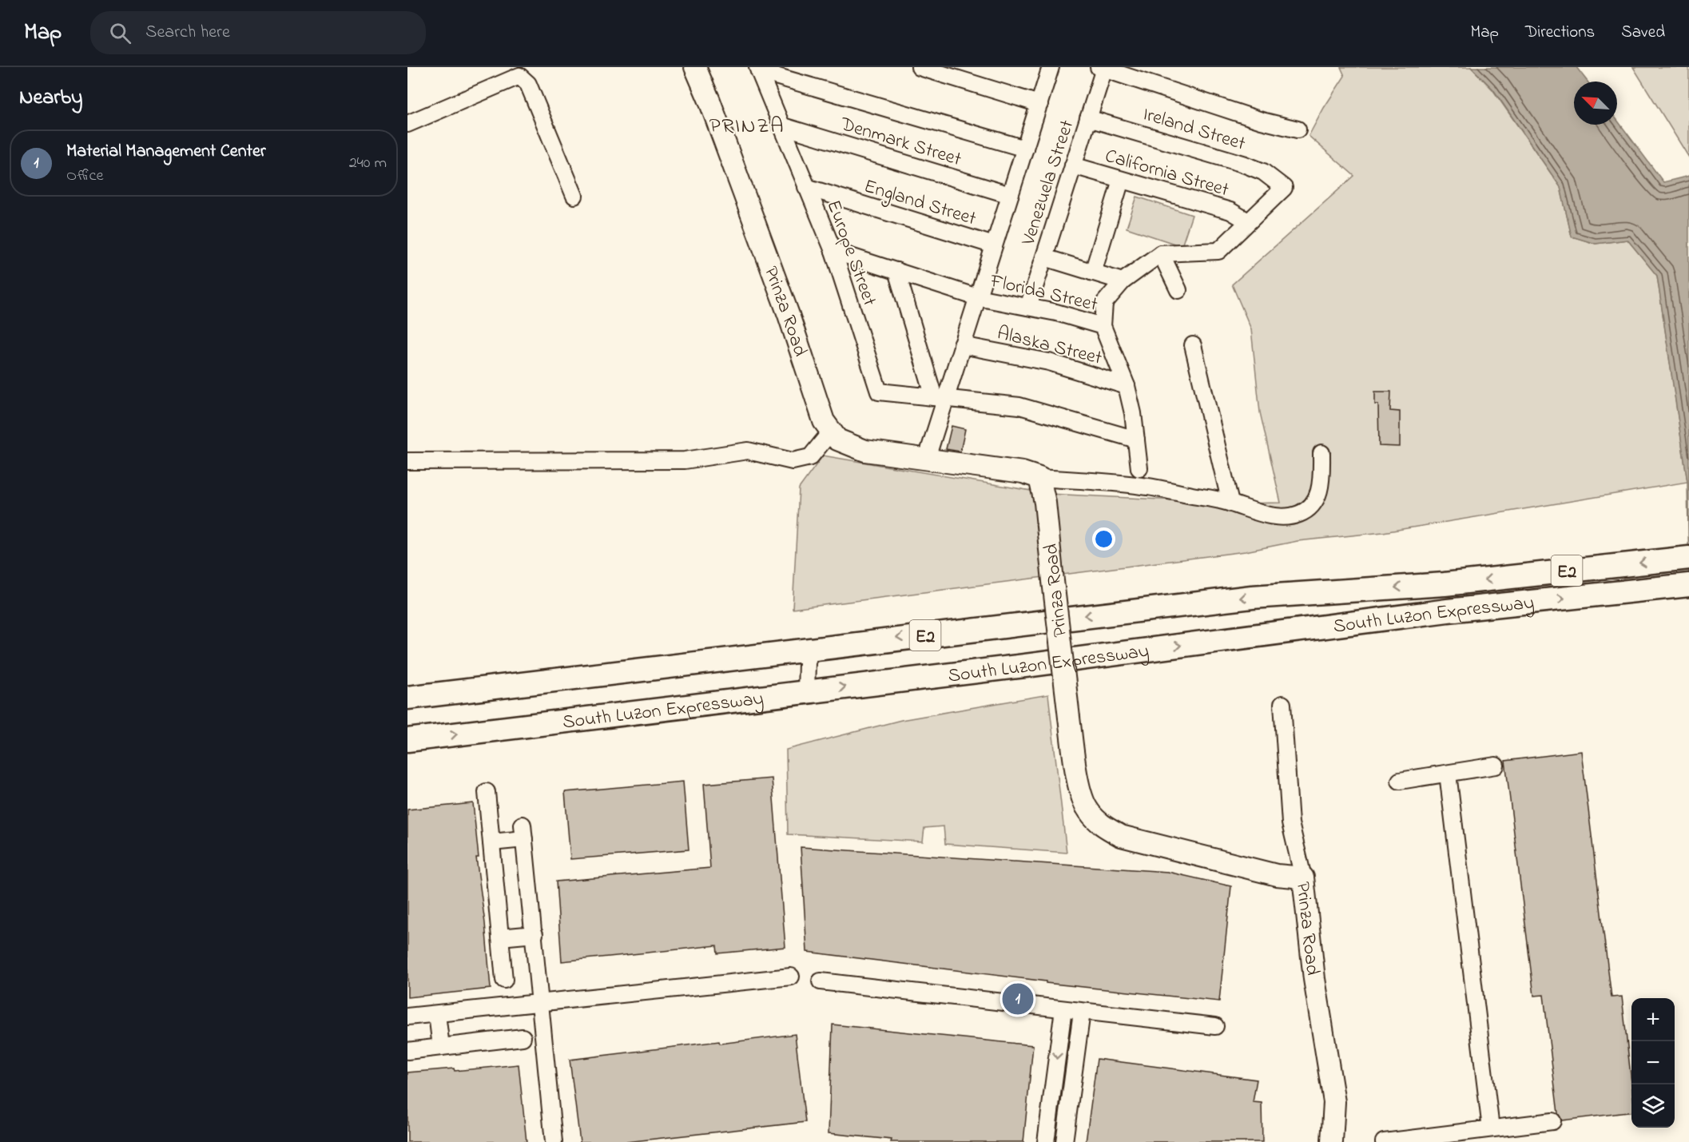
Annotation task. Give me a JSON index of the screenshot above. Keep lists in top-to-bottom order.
{
  "streets": {
    "highway": ["E2", "South Luzon Expressway"],
    "main road": ["Prinza Road"],
    "street": [
      "Ireland Street",
      "Denmark Street",
      "California Street",
      "Venezuela Street",
      "England Street",
      "Europe Street",
      "Florida Street",
      "Alaska Street"
    ]
  },
  "crossings": [
    ["Ireland Street", "California Street"],
    ["Ireland Street", "Venezuela Street"],
    ["Denmark Street", "Europe Street"],
    ["California Street", "Venezuela Street"],
    ["Venezuela Street", "Florida Street"],
    ["England Street", "Europe Street"],
    ["Europe Street", "Florida Street"]
  ],
  "districts": ["PRINZA"],
  "north": "top left",
  "page": {
    "header": "Map",
    "search": "Search here",
    "nav": ["Map", "Directions", "Saved"],
    "heading": "Nearby",
    "list": [
      {
        "mark": "1",
        "name": "Material Management Center",
        "note": "Office",
        "value": "240 m"
      }
    ],
    "pins": "1",
    "map_buttons": ["+", "−"]
  }
}
